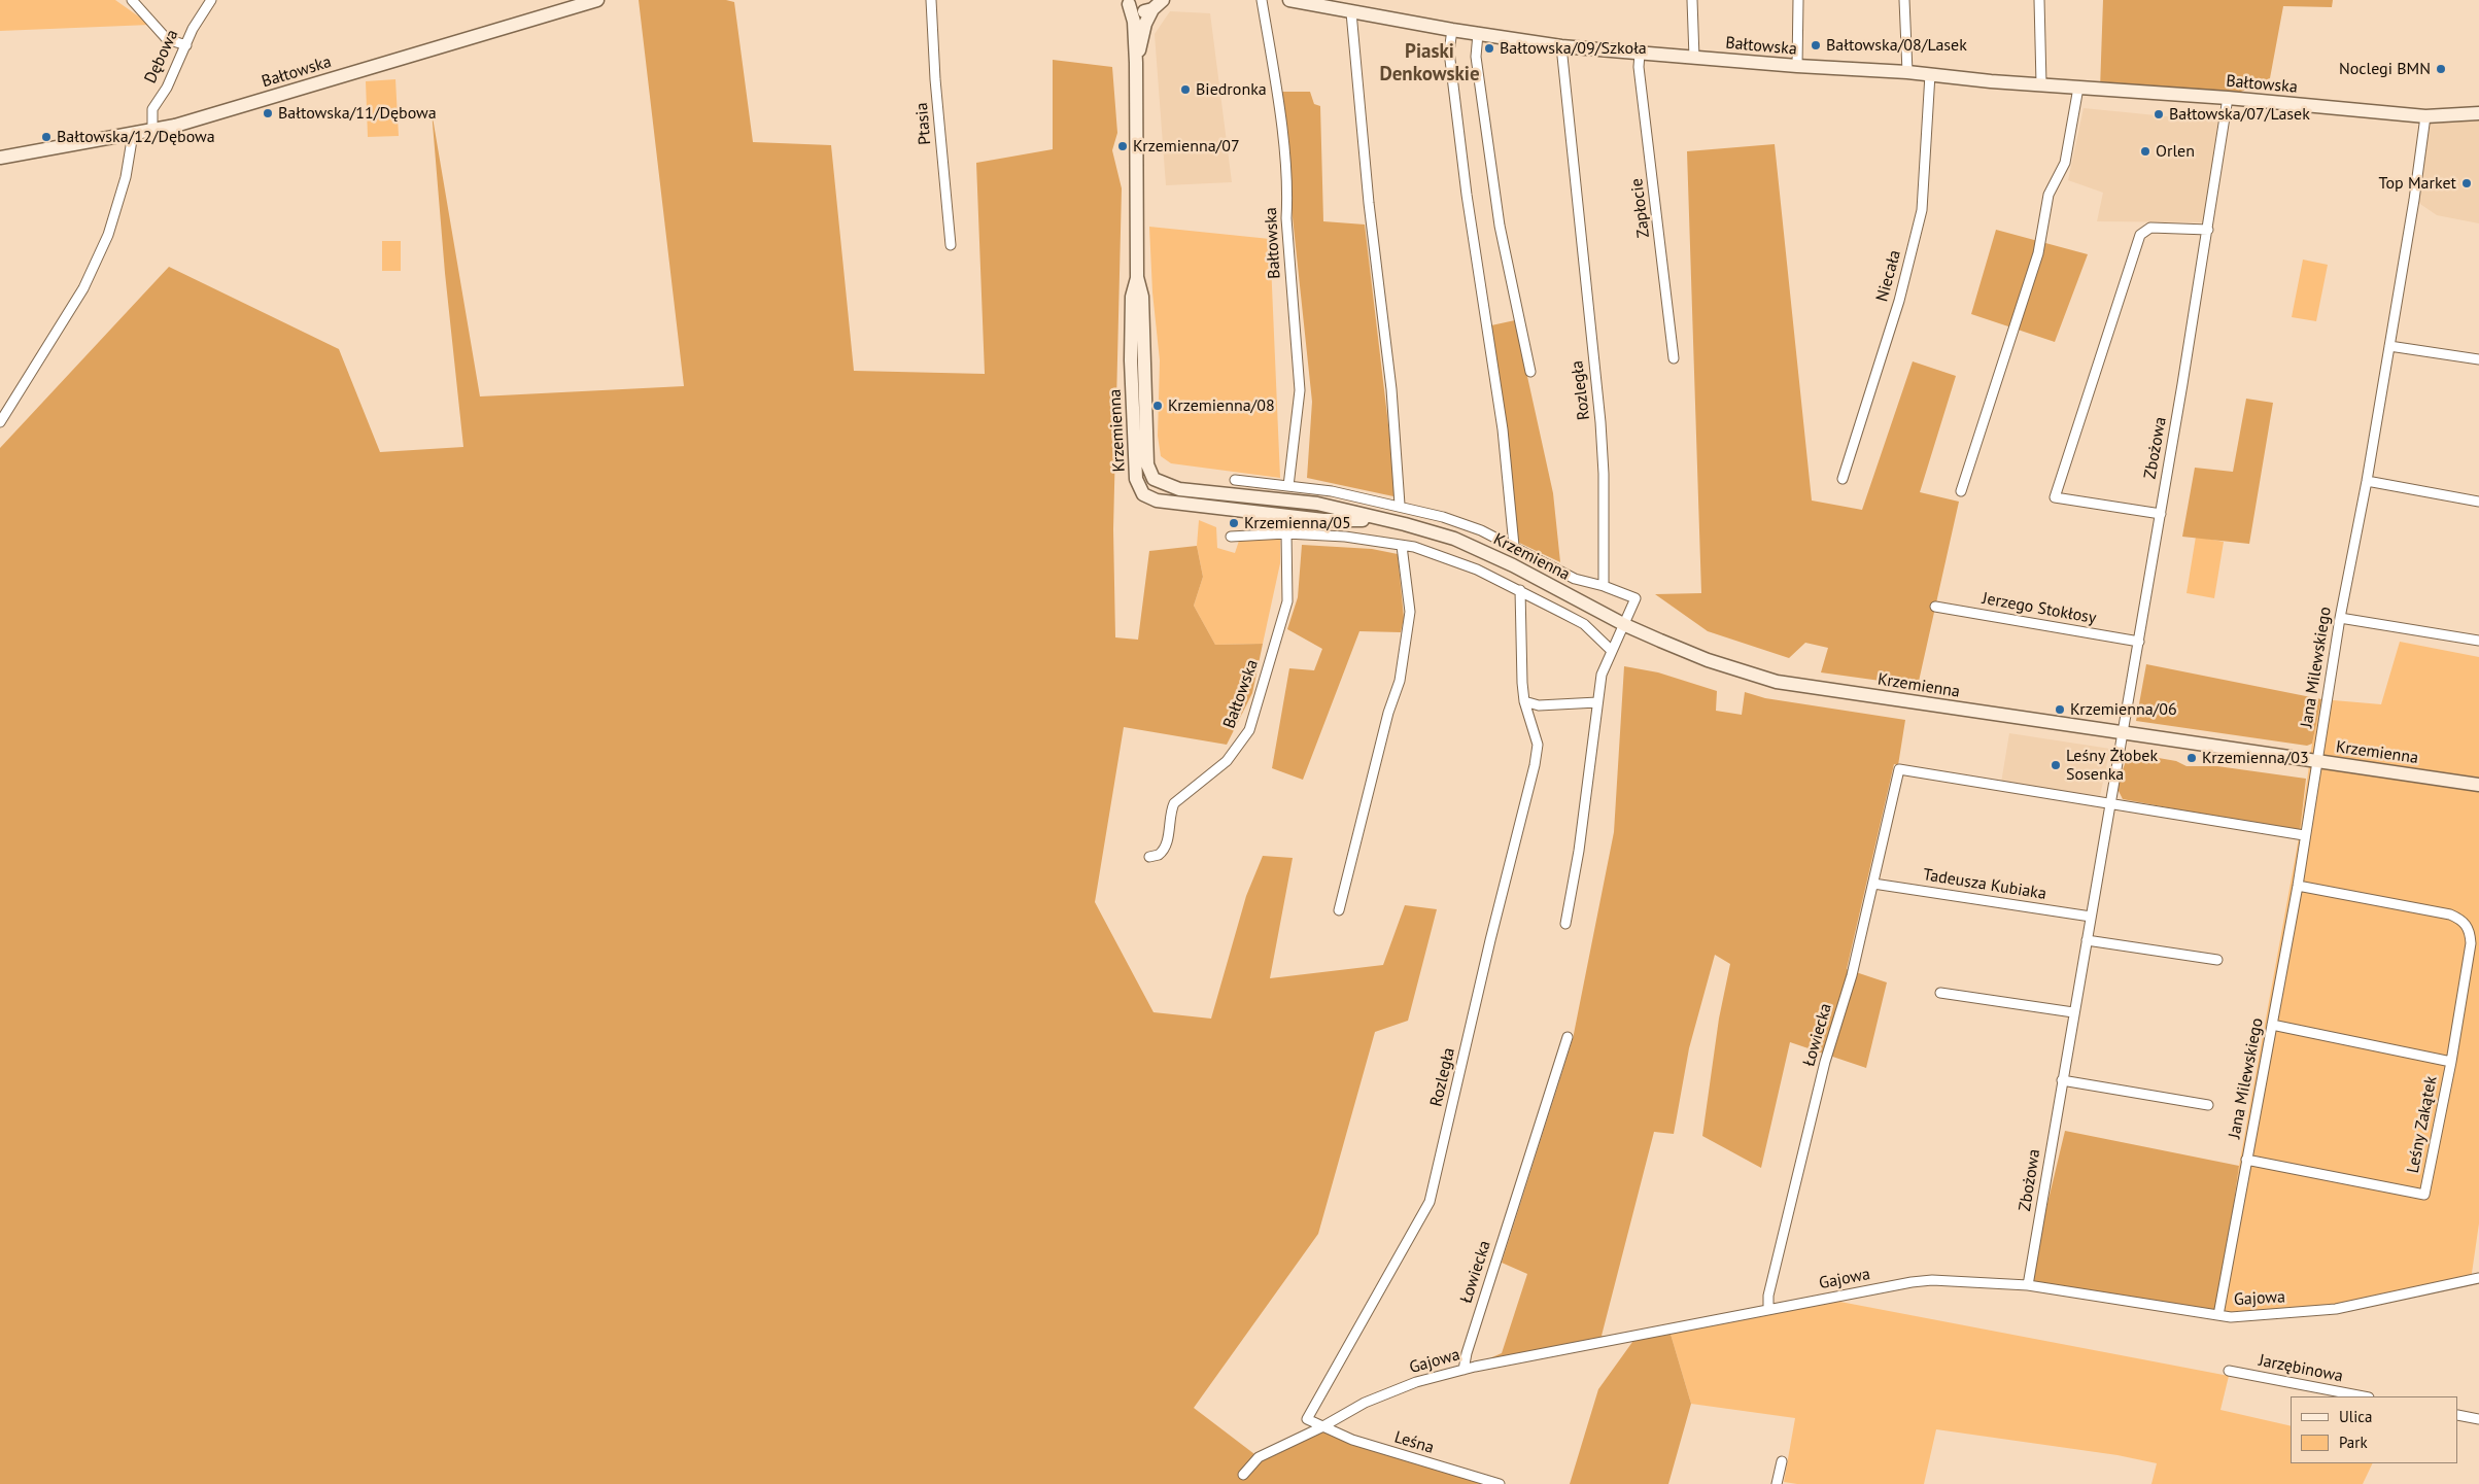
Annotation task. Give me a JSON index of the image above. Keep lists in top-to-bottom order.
{
  "streets": {
    "main road": ["Bałtowska", "Krzemienna"],
    "street": [
      "Dębowa",
      "Ptasia",
      "Zapłocie",
      "Niecała",
      "Rozległa",
      "Zbożowa",
      "Jerzego Stokłosy",
      "Jana Milewskiego",
      "Tadeusza Kubiaka",
      "Łowiecka",
      "Leśny Zakątek",
      "Gajowa",
      "Jarzębinowa",
      "Leśna"
    ]
  },
  "crossings": [
    ["Bałtowska", "Dębowa"],
    ["Bałtowska", "Zapłocie"],
    ["Bałtowska", "Niecała"],
    ["Bałtowska", "Rozległa"],
    ["Bałtowska", "Zbożowa"],
    ["Bałtowska", "Jana Milewskiego"],
    ["Rozległa", "Gajowa"],
    ["Rozległa", "Leśna"],
    ["Krzemienna", "Zbożowa"],
    ["Krzemienna", "Jana Milewskiego"],
    ["Zbożowa", "Jerzego Stokłosy"],
    ["Zbożowa", "Tadeusza Kubiaka"],
    ["Zbożowa", "Łowiecka"],
    ["Zbożowa", "Gajowa"],
    ["Jana Milewskiego", "Leśny Zakątek"],
    ["Jana Milewskiego", "Gajowa"],
    ["Tadeusza Kubiaka", "Łowiecka"],
    ["Łowiecka", "Gajowa"],
    ["Gajowa", "Leśna"]
  ],
  "districts": ["Piaski Denkowskie"],
  "places": [
    "Bałtowska/08/Lasek",
    "Bałtowska/09/Szkoła",
    "Noclegi BMN",
    "Biedronka",
    "Bałtowska/11/Dębowa",
    "Bałtowska/07/Lasek",
    "Bałtowska/12/Dębowa",
    "Krzemienna/07",
    "Orlen",
    "Top Market",
    "Krzemienna/08",
    "Krzemienna/05",
    "Krzemienna/06",
    "Krzemienna/03",
    "Leśny Żłobek Sosenka"
  ],
  "legend": ["Ulica", "Park"]
}
